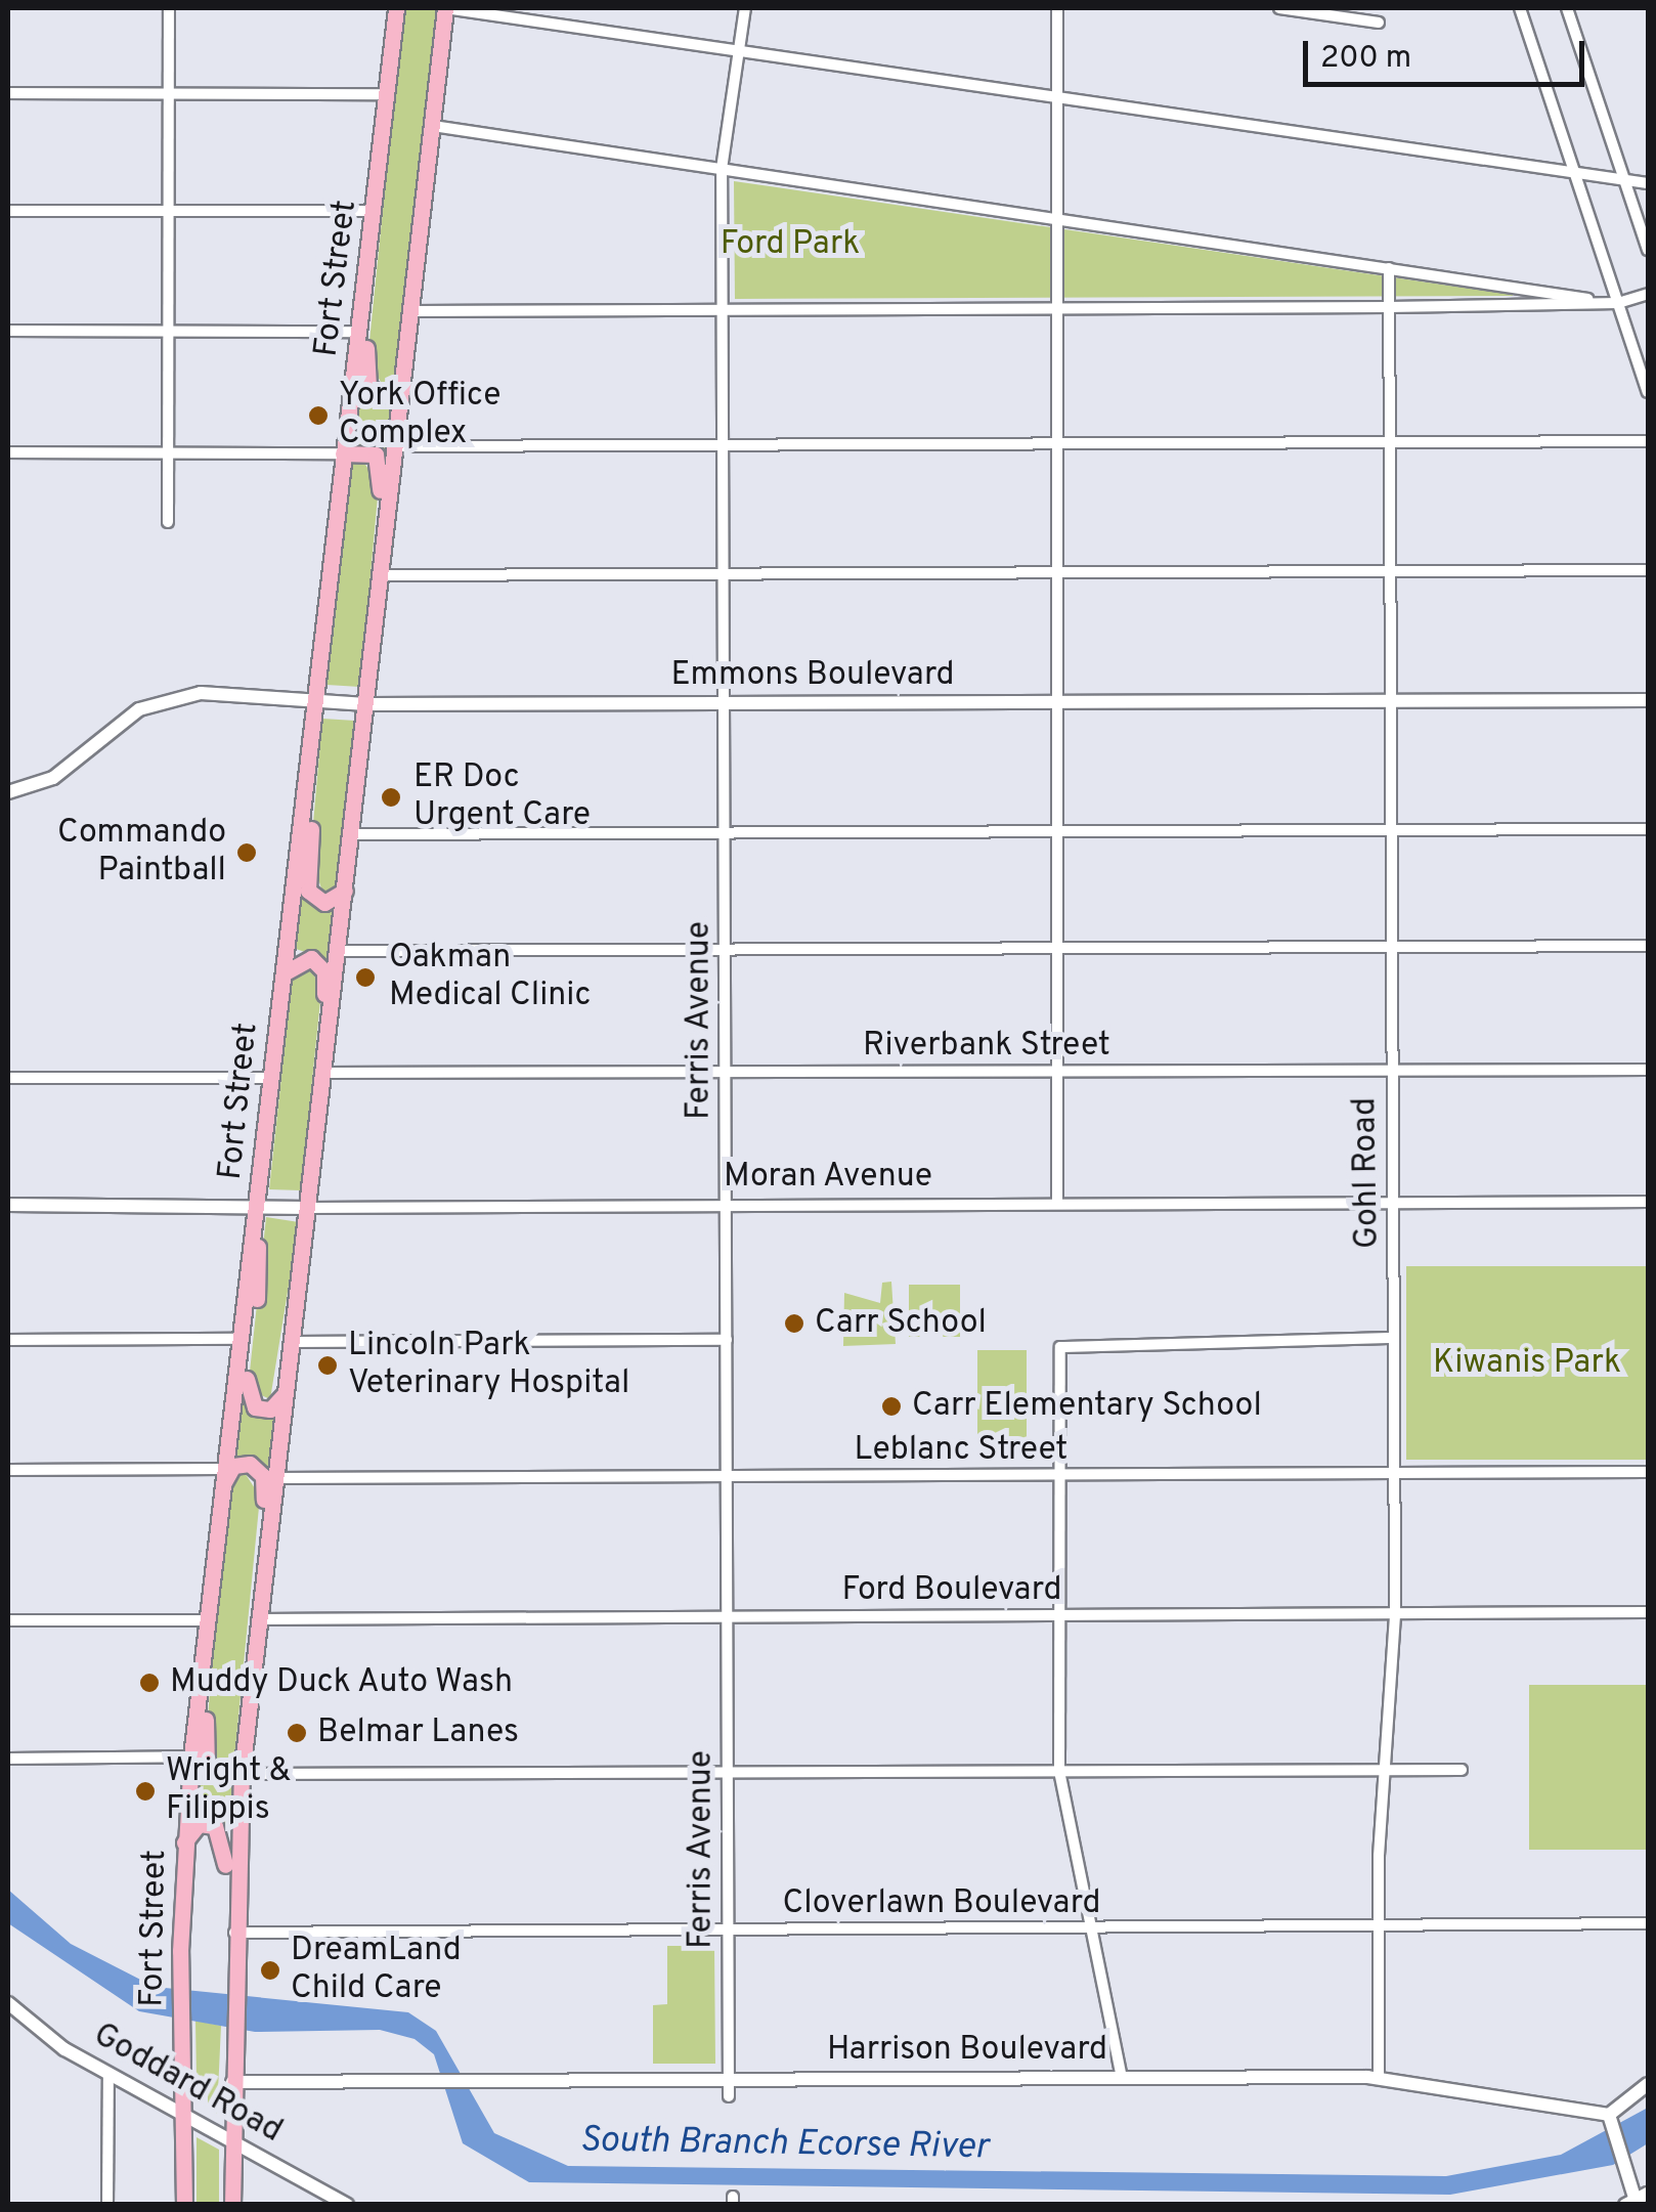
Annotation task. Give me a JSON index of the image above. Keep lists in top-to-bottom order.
{
  "streets": {
    "main road": ["Fort Street"],
    "street": [
      "Emmons Boulevard",
      "Ferris Avenue",
      "Riverbank Street",
      "Gohl Road",
      "Moran Avenue",
      "Leblanc Street",
      "Ford Boulevard",
      "Cloverlawn Boulevard",
      "Harrison Boulevard",
      "Goddard Road"
    ]
  },
  "crossings": [
    ["Fort Street", "Emmons Boulevard"],
    ["Fort Street", "Moran Avenue"],
    ["Fort Street", "Goddard Road"],
    ["Emmons Boulevard", "Ferris Avenue"],
    ["Emmons Boulevard", "Gohl Road"],
    ["Ferris Avenue", "Riverbank Street"],
    ["Ferris Avenue", "Moran Avenue"],
    ["Ferris Avenue", "Leblanc Street"],
    ["Ferris Avenue", "Ford Boulevard"],
    ["Ferris Avenue", "Cloverlawn Boulevard"],
    ["Ferris Avenue", "Harrison Boulevard"],
    ["Riverbank Street", "Gohl Road"],
    ["Gohl Road", "Moran Avenue"],
    ["Gohl Road", "Leblanc Street"],
    ["Gohl Road", "Ford Boulevard"],
    ["Gohl Road", "Cloverlawn Boulevard"],
    ["Gohl Road", "Harrison Boulevard"]
  ],
  "water": ["South Branch Ecorse River"],
  "parks": ["Ford Park", "Kiwanis Park"],
  "places": [
    "York Office Complex",
    "ER Doc Urgent Care",
    "Commando Paintball",
    "Oakman Medical Clinic",
    "Carr School",
    "Lincoln Park Veterinary Hospital",
    "Carr Elementary School",
    "Muddy Duck Auto Wash",
    "Belmar Lanes",
    "Wright & Filippis",
    "DreamLand Child Care"
  ],
  "scale_bar": "200 m"
}
